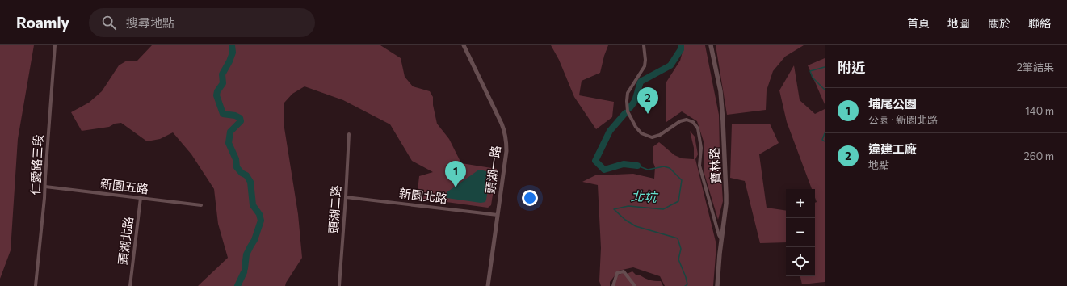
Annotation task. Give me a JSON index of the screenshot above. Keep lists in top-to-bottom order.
{
  "streets": {
    "main road": ["寶林路"],
    "street": [
      "仁愛路三段",
      "頭湖一路",
      "新園五路",
      "新園北路",
      "頭湖二路",
      "頭湖北路"
    ]
  },
  "crossings": [
    ["仁愛路三段", "新園五路"],
    ["頭湖一路", "新園北路"],
    ["新園五路", "頭湖北路"],
    ["新園北路", "頭湖二路"]
  ],
  "water": ["北坑"],
  "page": {
    "header": "Roamly",
    "search": "搜尋地點",
    "nav": [
      "首頁",
      "地圖",
      "關於",
      "聯絡"
    ],
    "heading": ["附近", "2筆結果"],
    "pins": ["2", "1"],
    "list": [
      {
        "mark": "1",
        "name": "埔尾公園",
        "note": "公園 · 新園北路",
        "value": "140 m"
      },
      {
        "mark": "2",
        "name": "違建工廠",
        "note": "地點",
        "value": "260 m"
      }
    ],
    "map_buttons": ["+", "−"]
  }
}
